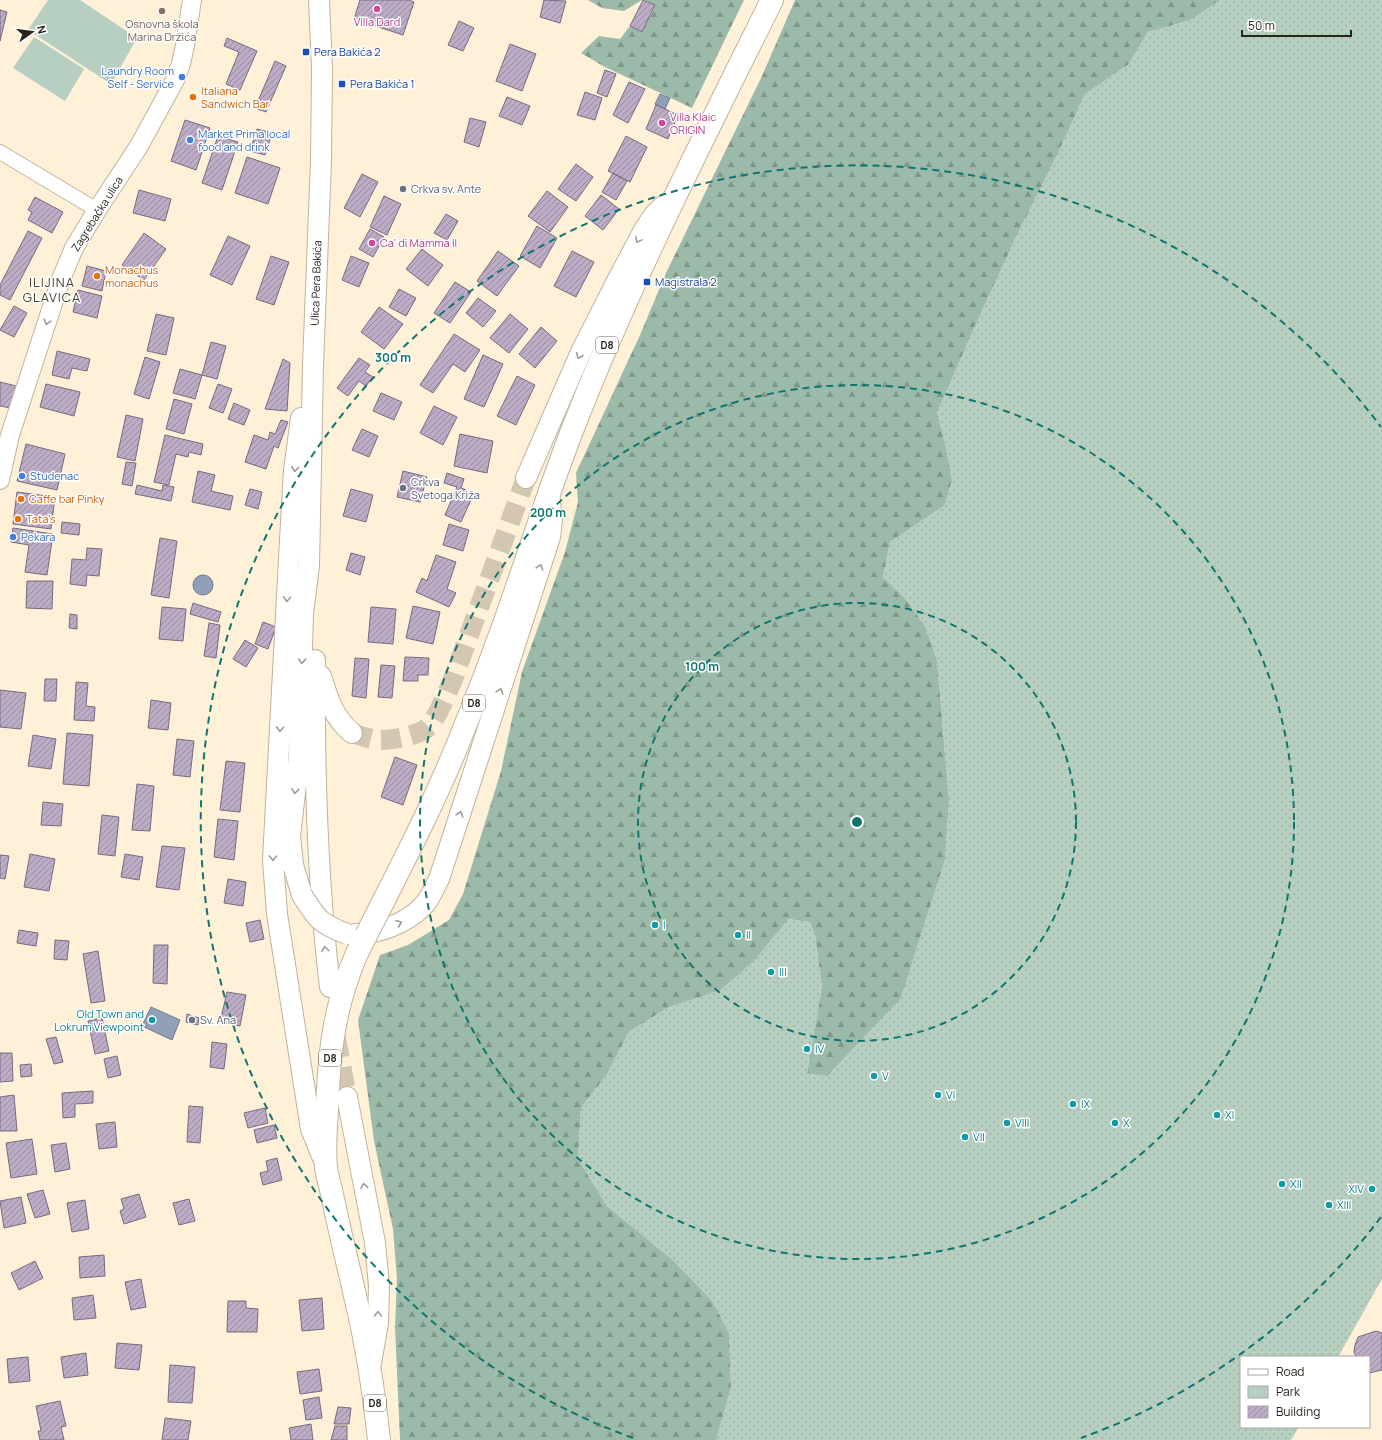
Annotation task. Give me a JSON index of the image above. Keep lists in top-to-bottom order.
{
  "streets": {
    "main road": ["Ulica Pera Bakića", "D8"],
    "street": ["Zagrebačka ulica"]
  },
  "one_way": ["Zagrebačka ulica"],
  "districts": ["ILIJINA GLAVICA"],
  "places": {
    "other": [
      "Villa Dard",
      "Osnovna škola Marina Držića",
      "Laundry Room Self - Service",
      "Italiana Sandwich Bar",
      "Villa Klaic ORIGIN",
      "Market Prima local food and drink",
      "Crkva sv. Ante",
      "Ca' di Mamma II",
      "Monachus monachus",
      "Studenac",
      "Crkva Svetoga Križa",
      "Caffe bar Pinky",
      "Tata's",
      "Pekara",
      "I",
      "II",
      "III",
      "Old Town and Lokrum Viewpoint",
      "Sv. Ana",
      "IV",
      "V",
      "VI",
      "IX",
      "XI",
      "VIII",
      "X",
      "VII",
      "XII",
      "XIV",
      "XIII"
    ],
    "transit": ["Pera Bakića 2", "Pera Bakića 1", "Magistrala 2"]
  },
  "legend": ["Road", "Park", "Building"],
  "scale_bar": "50 m",
  "north": "right",
  "rings": ["300 m", "200 m", "100 m"]
}
